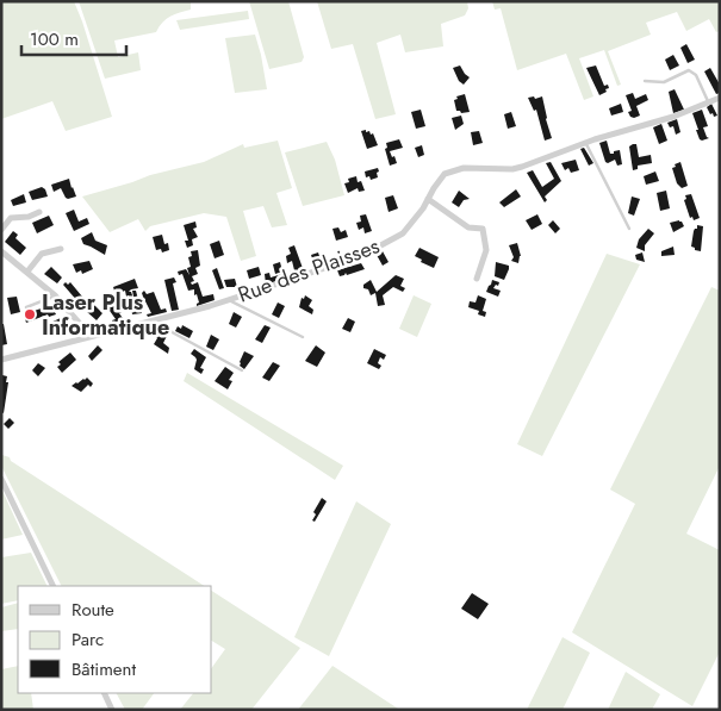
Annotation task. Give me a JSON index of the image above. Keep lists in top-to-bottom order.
{
  "streets": {
    "street": ["Rue des Plaisses"]
  },
  "places": ["Laser Plus Informatique"],
  "legend": ["Route", "Parc", "Bâtiment"],
  "scale_bar": "100 m"
}
